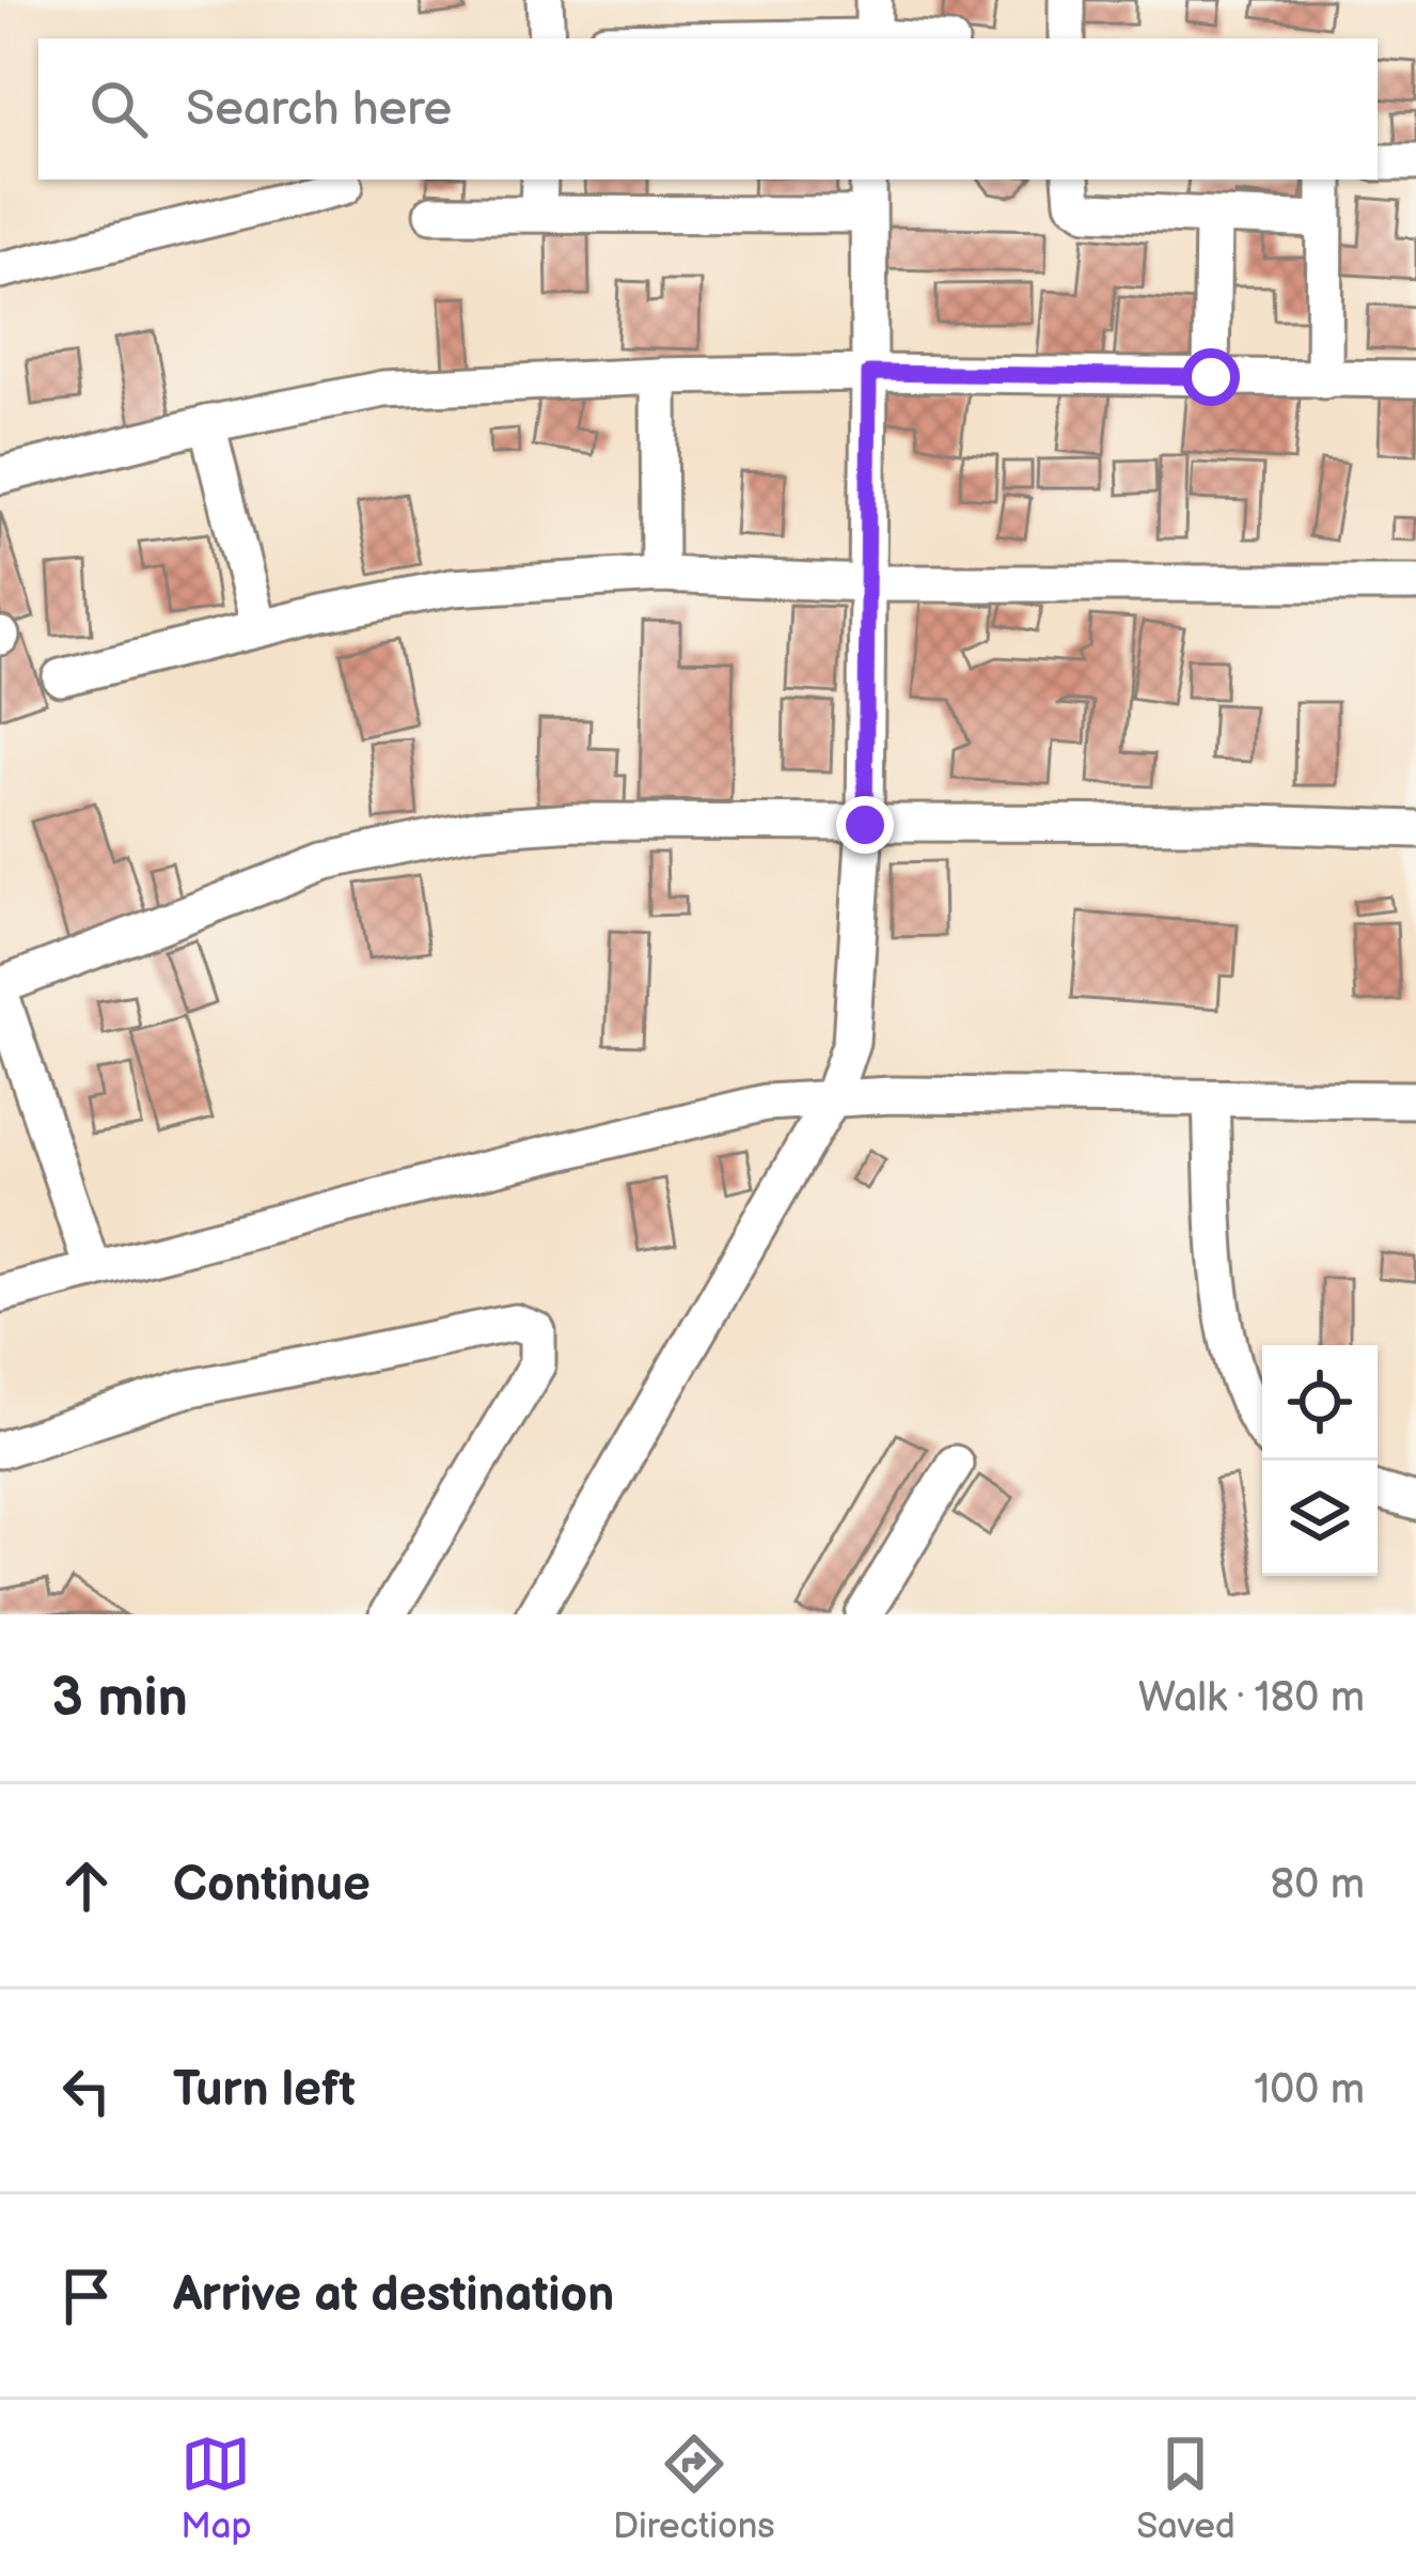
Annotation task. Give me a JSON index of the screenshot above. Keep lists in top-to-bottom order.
{
  "page": {
    "search": "Search here",
    "heading": ["3 min", "Walk · 180 m"],
    "list": [
      ["Continue", "80 m"],
      ["Turn left", "100 m"],
      "Arrive at destination"
    ],
    "nav": ["Map", "Directions", "Saved"]
  }
}
